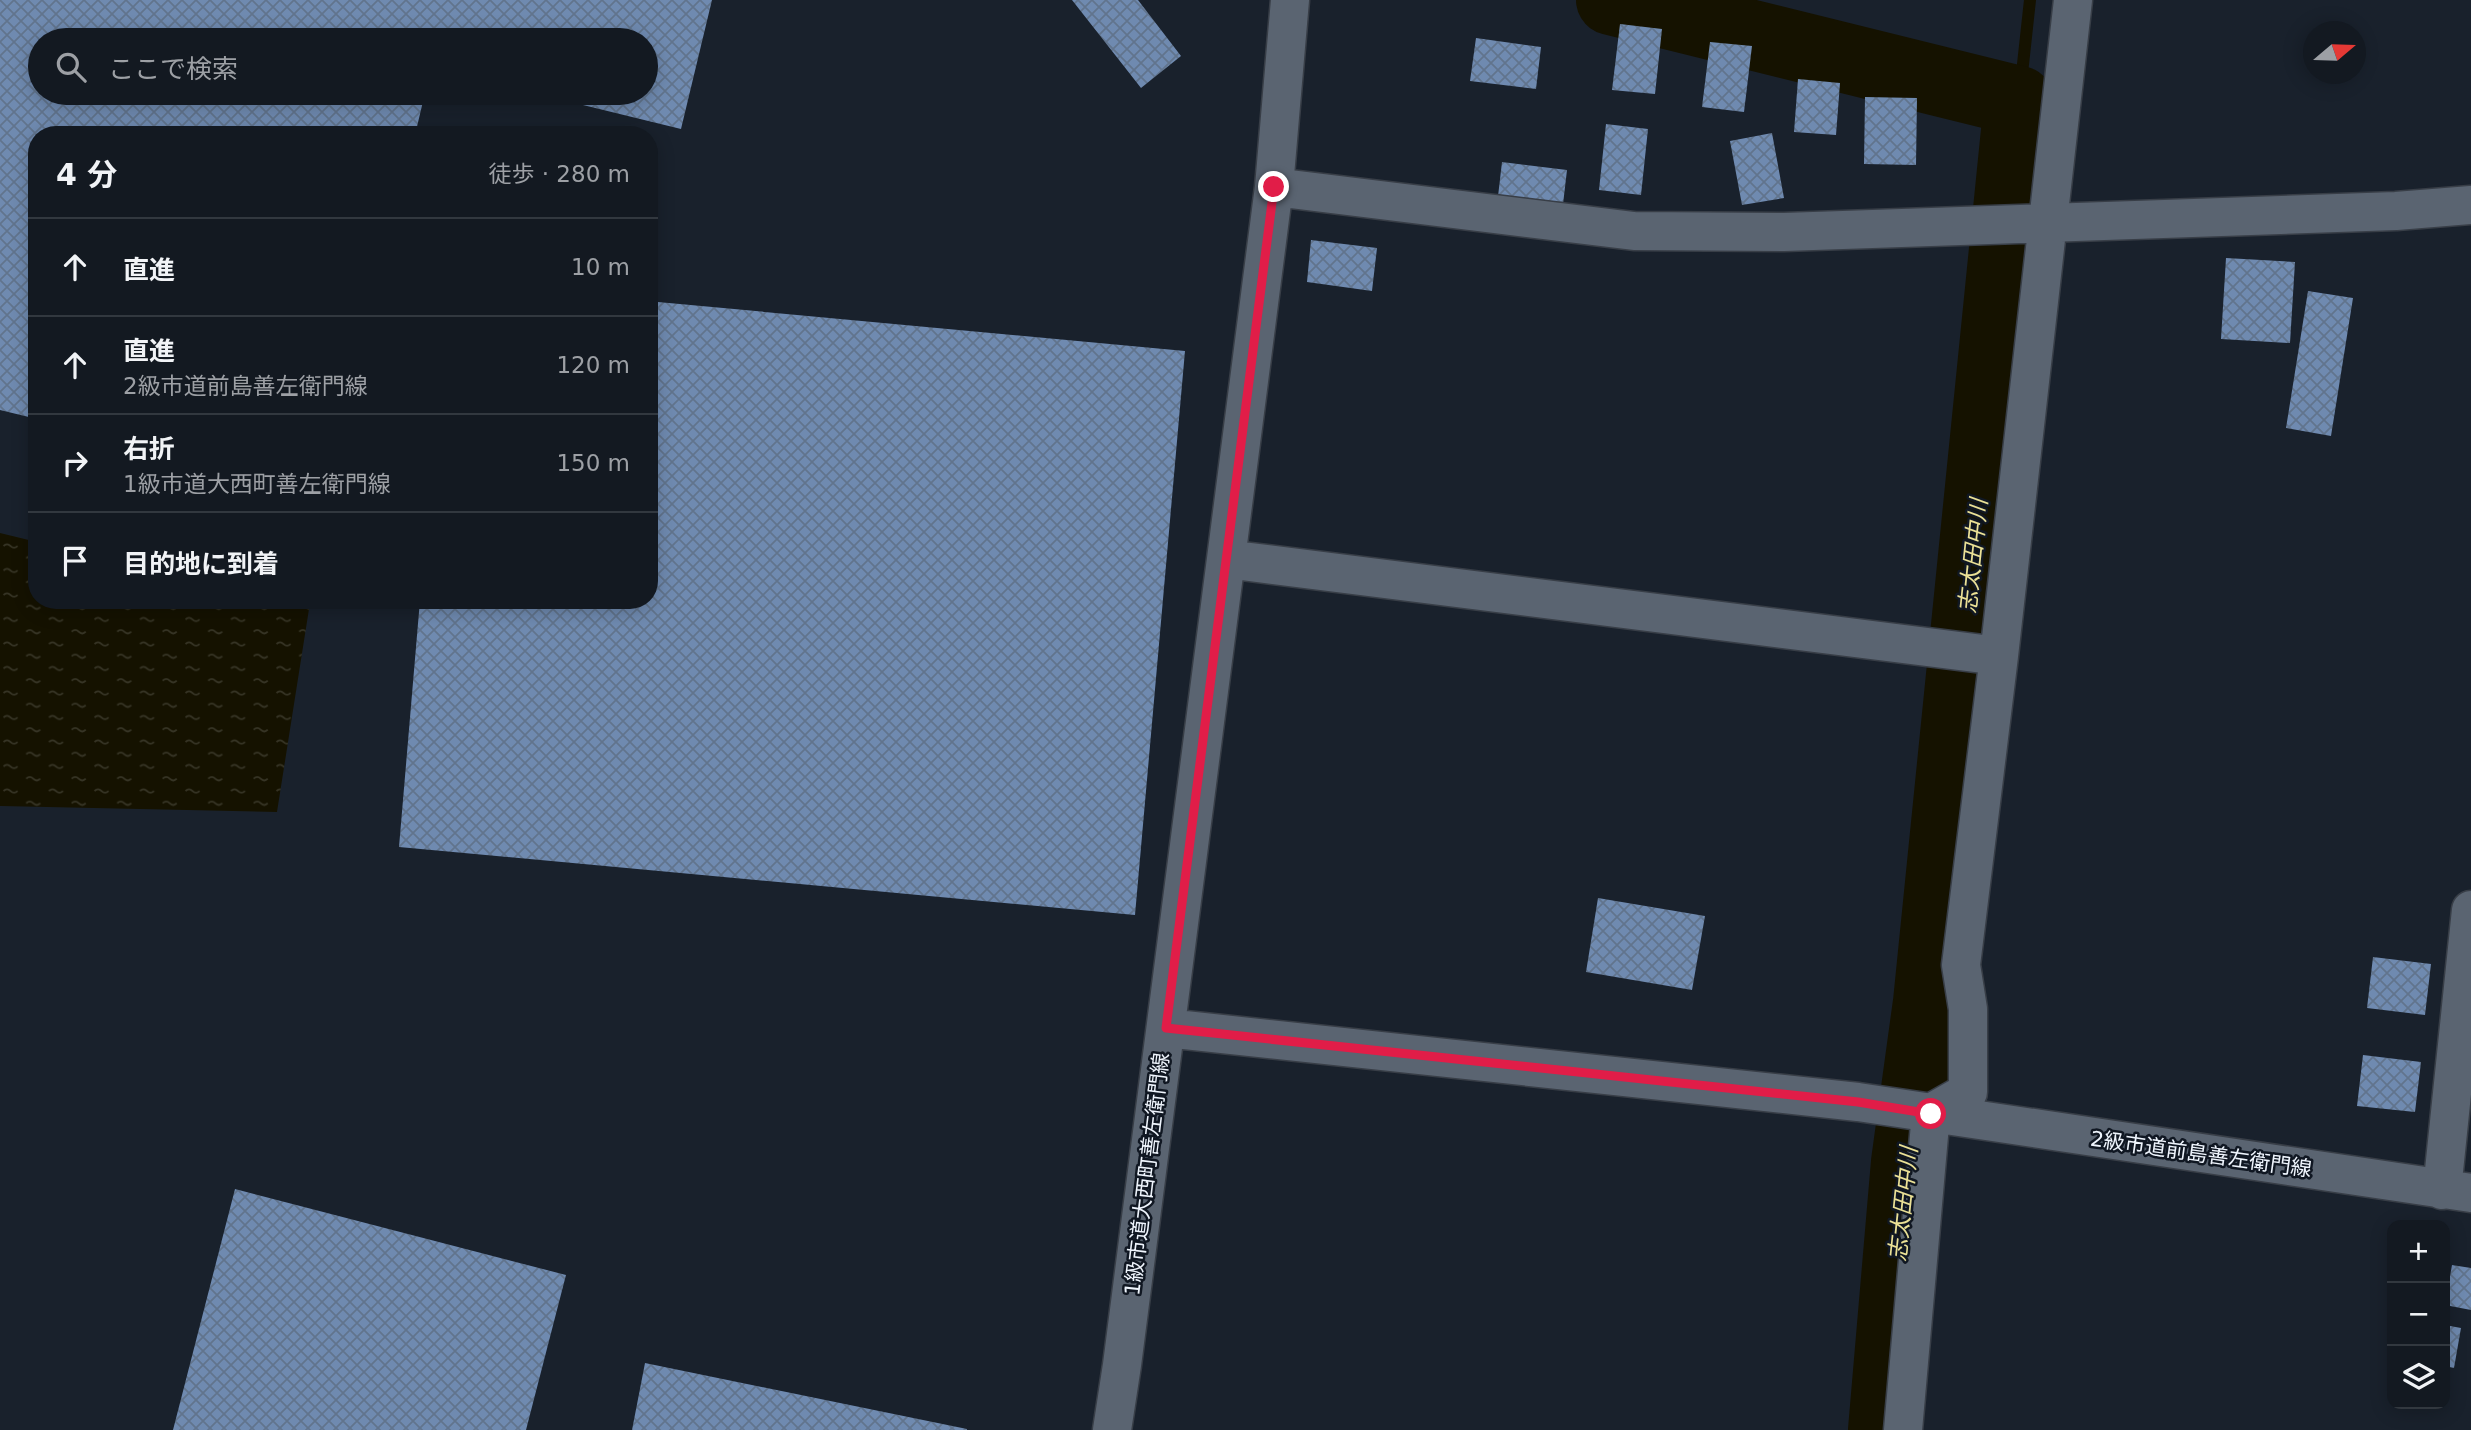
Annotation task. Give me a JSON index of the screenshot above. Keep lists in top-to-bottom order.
{
  "streets": {
    "street": ["2級市道前島善左衛門線", "1級市道大西町善左衛門線"]
  },
  "crossings": [
    ["2級市道前島善左衛門線", "1級市道大西町善左衛門線"]
  ],
  "water": ["志太田中川"],
  "north": "right",
  "page": {
    "search": "ここで検索",
    "heading": ["4 分", "徒歩 · 280 m"],
    "list": [
      ["直進", "10 m"],
      ["直進", "2級市道前島善左衛門線", "120 m"],
      ["右折", "1級市道大西町善左衛門線", "150 m"],
      "目的地に到着"
    ],
    "map_buttons": ["+", "−"]
  }
}
